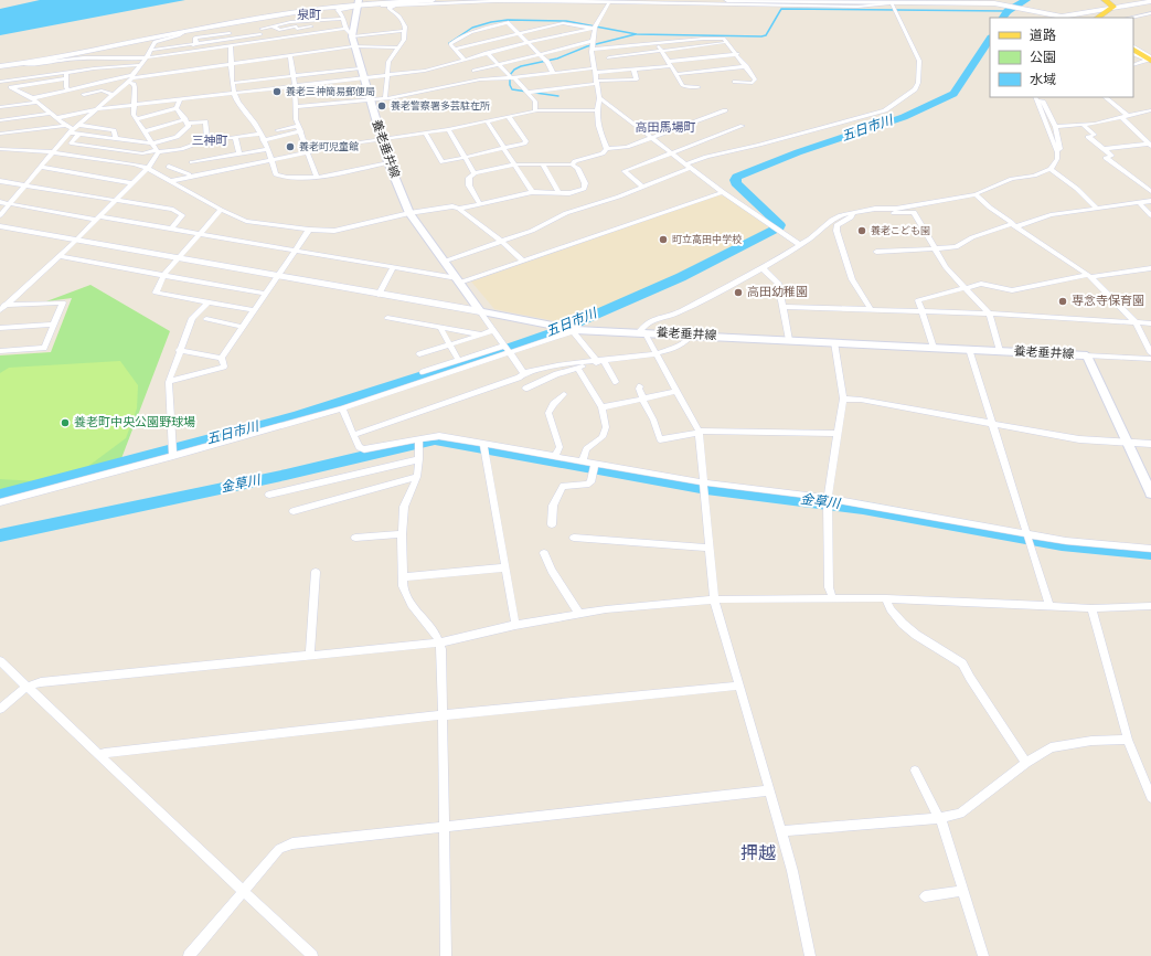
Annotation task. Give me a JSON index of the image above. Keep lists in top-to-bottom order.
{
  "streets": {
    "main road": ["養老垂井線"]
  },
  "districts": [
    "泉町",
    "高田馬場町",
    "三神町",
    "押越"
  ],
  "water": ["五日市川", "金草川"],
  "places": [
    "養老三神簡易郵便局",
    "養老警察署多芸駐在所",
    "養老町児童館",
    "養老こども園",
    "町立高田中学校",
    "高田幼稚園",
    "専念寺保育園",
    "養老町中央公園野球場"
  ],
  "legend": ["道路", "公園", "水域"]
}
